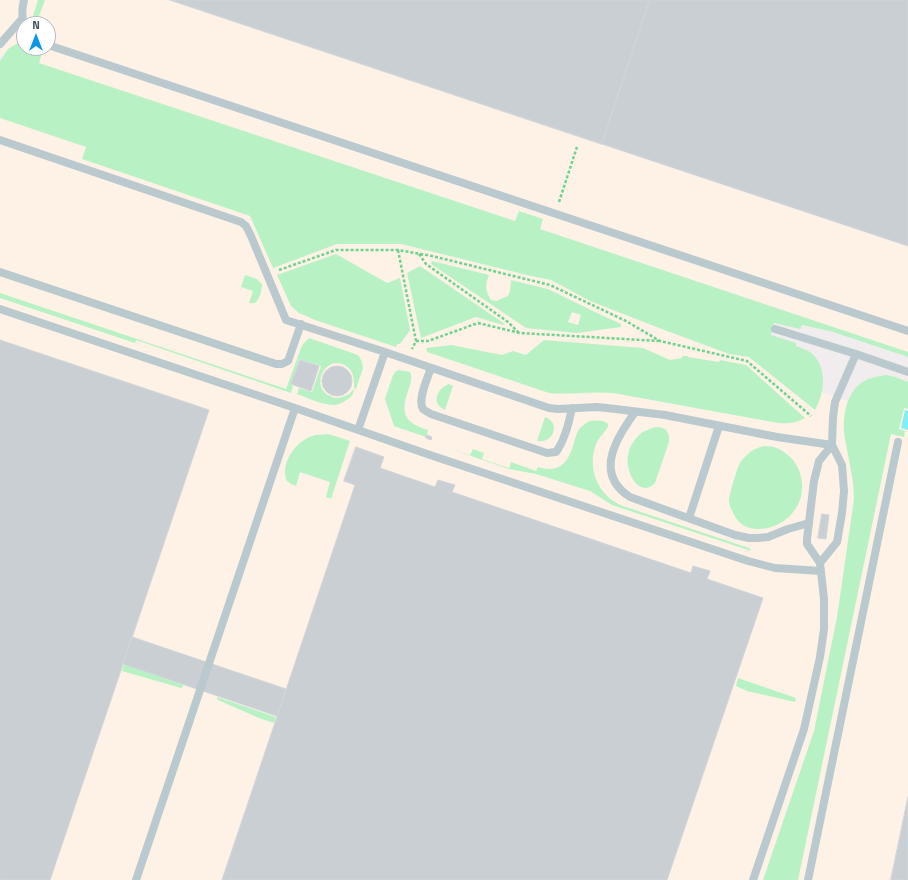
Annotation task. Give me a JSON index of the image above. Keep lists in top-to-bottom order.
{
  "north": "top"
}
